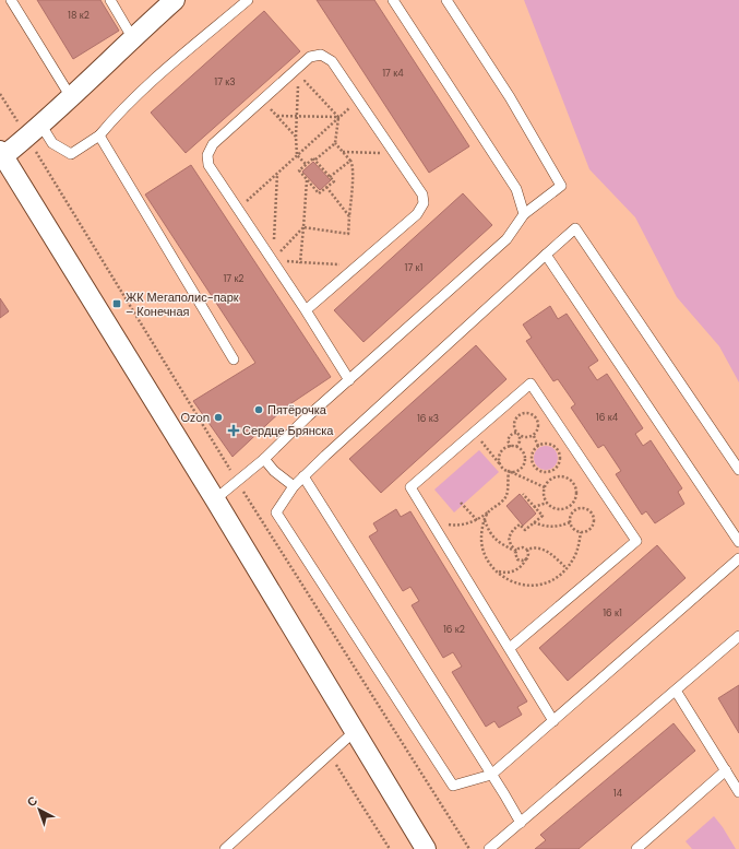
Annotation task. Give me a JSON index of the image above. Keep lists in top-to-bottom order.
{
  "places": {
    "transit": ["ЖК Мегаполис-парк – Конечная"],
    "other": ["Пятёрочка", "Ozon"],
    "health": ["Сердце Брянска"]
  },
  "house_numbers": [
    "18 к2",
    "17 к4",
    "17 к3",
    "17 к1",
    "17 к2",
    "16 к4",
    "16 к3",
    "16 к1",
    "16 к2",
    "14"
  ],
  "north": "top left"
}
